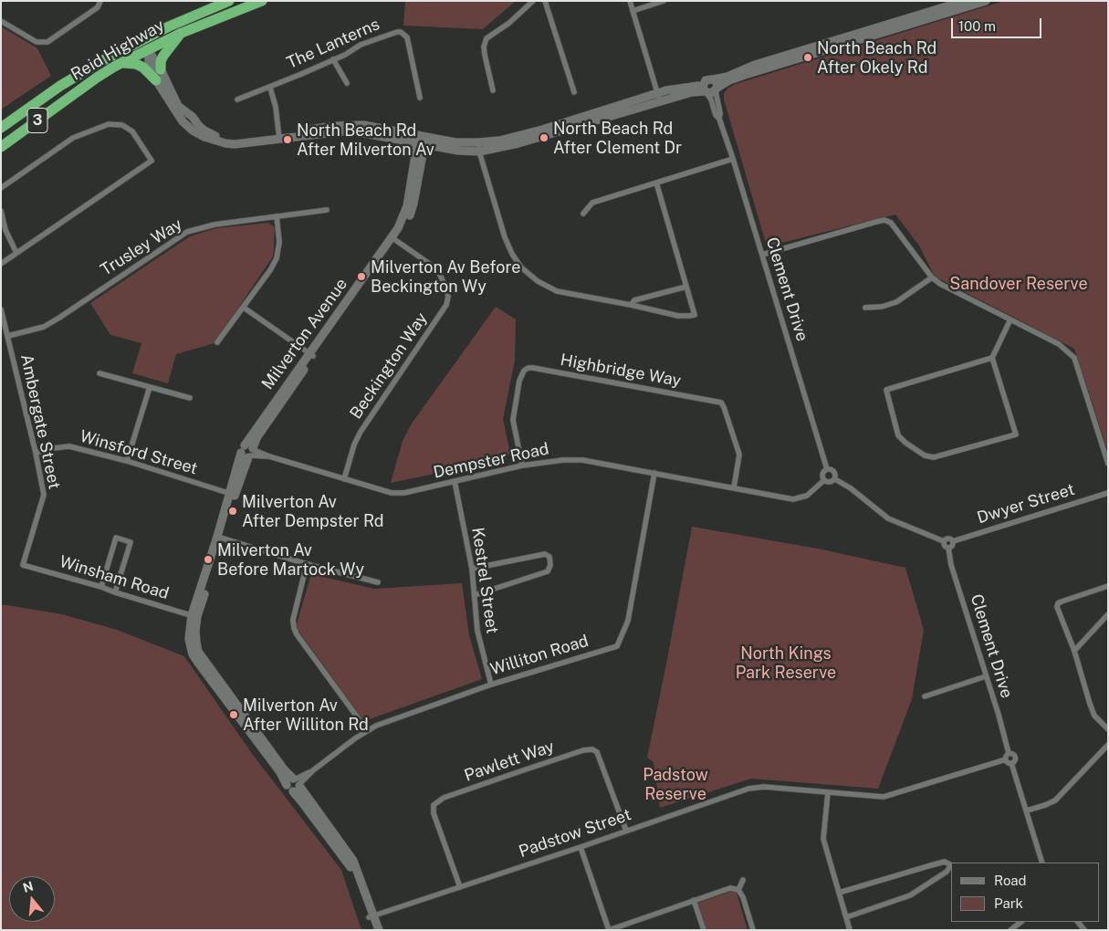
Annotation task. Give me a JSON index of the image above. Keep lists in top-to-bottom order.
{
  "streets": {
    "highway": ["Reid Highway", "3"],
    "main road": ["Milverton Avenue"],
    "street": [
      "The Lanterns",
      "Trusley Way",
      "Clement Drive",
      "Beckington Way",
      "Highbridge Way",
      "Ambergate Street",
      "Winsford Street",
      "Dempster Road",
      "Dwyer Street",
      "Winsham Road",
      "Kestrel Street",
      "Williton Road",
      "Pawlett Way",
      "Padstow Street"
    ]
  },
  "crossings": [
    ["Trusley Way", "Ambergate Street"],
    ["Clement Drive", "Dempster Road"],
    ["Clement Drive", "Dwyer Street"],
    ["Clement Drive", "Padstow Street"],
    ["Milverton Avenue", "Beckington Way"],
    ["Milverton Avenue", "Winsford Street"],
    ["Milverton Avenue", "Dempster Road"],
    ["Milverton Avenue", "Winsham Road"],
    ["Milverton Avenue", "Williton Road"],
    ["Milverton Avenue", "Padstow Street"],
    ["Beckington Way", "Dempster Road"],
    ["Highbridge Way", "Dempster Road"],
    ["Ambergate Street", "Winsford Street"],
    ["Ambergate Street", "Winsham Road"],
    ["Dempster Road", "Kestrel Street"],
    ["Dempster Road", "Williton Road"],
    ["Kestrel Street", "Williton Road"],
    ["Pawlett Way", "Padstow Street"]
  ],
  "parks": ["Sandover Reserve", "North Kings Park Reserve", "Padstow Reserve"],
  "places": [
    "North Beach Rd After Okely Rd",
    "North Beach Rd After Clement Dr",
    "North Beach Rd After Milverton Av",
    "Milverton Av Before Beckington Wy",
    "Milverton Av After Dempster Rd",
    "Milverton Av Before Martock Wy",
    "Milverton Av After Williton Rd"
  ],
  "legend": ["Road", "Park"],
  "scale_bar": "100 m",
  "north": "top"
}
